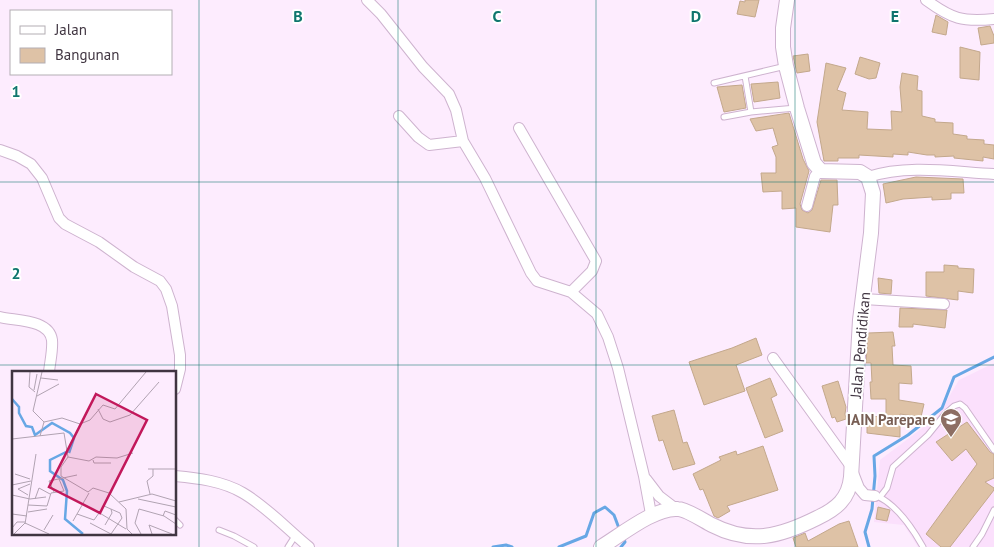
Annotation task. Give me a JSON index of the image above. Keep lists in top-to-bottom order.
{
  "streets": {
    "street": ["Jalan Pendidikan"]
  },
  "places": {
    "school or university": ["IAIN Parepare"]
  },
  "legend": ["Jalan", "Bangunan"],
  "grid": {
    "columns": [
      "B",
      "C",
      "D",
      "E"
    ],
    "rows": ["1", "2"]
  }
}
